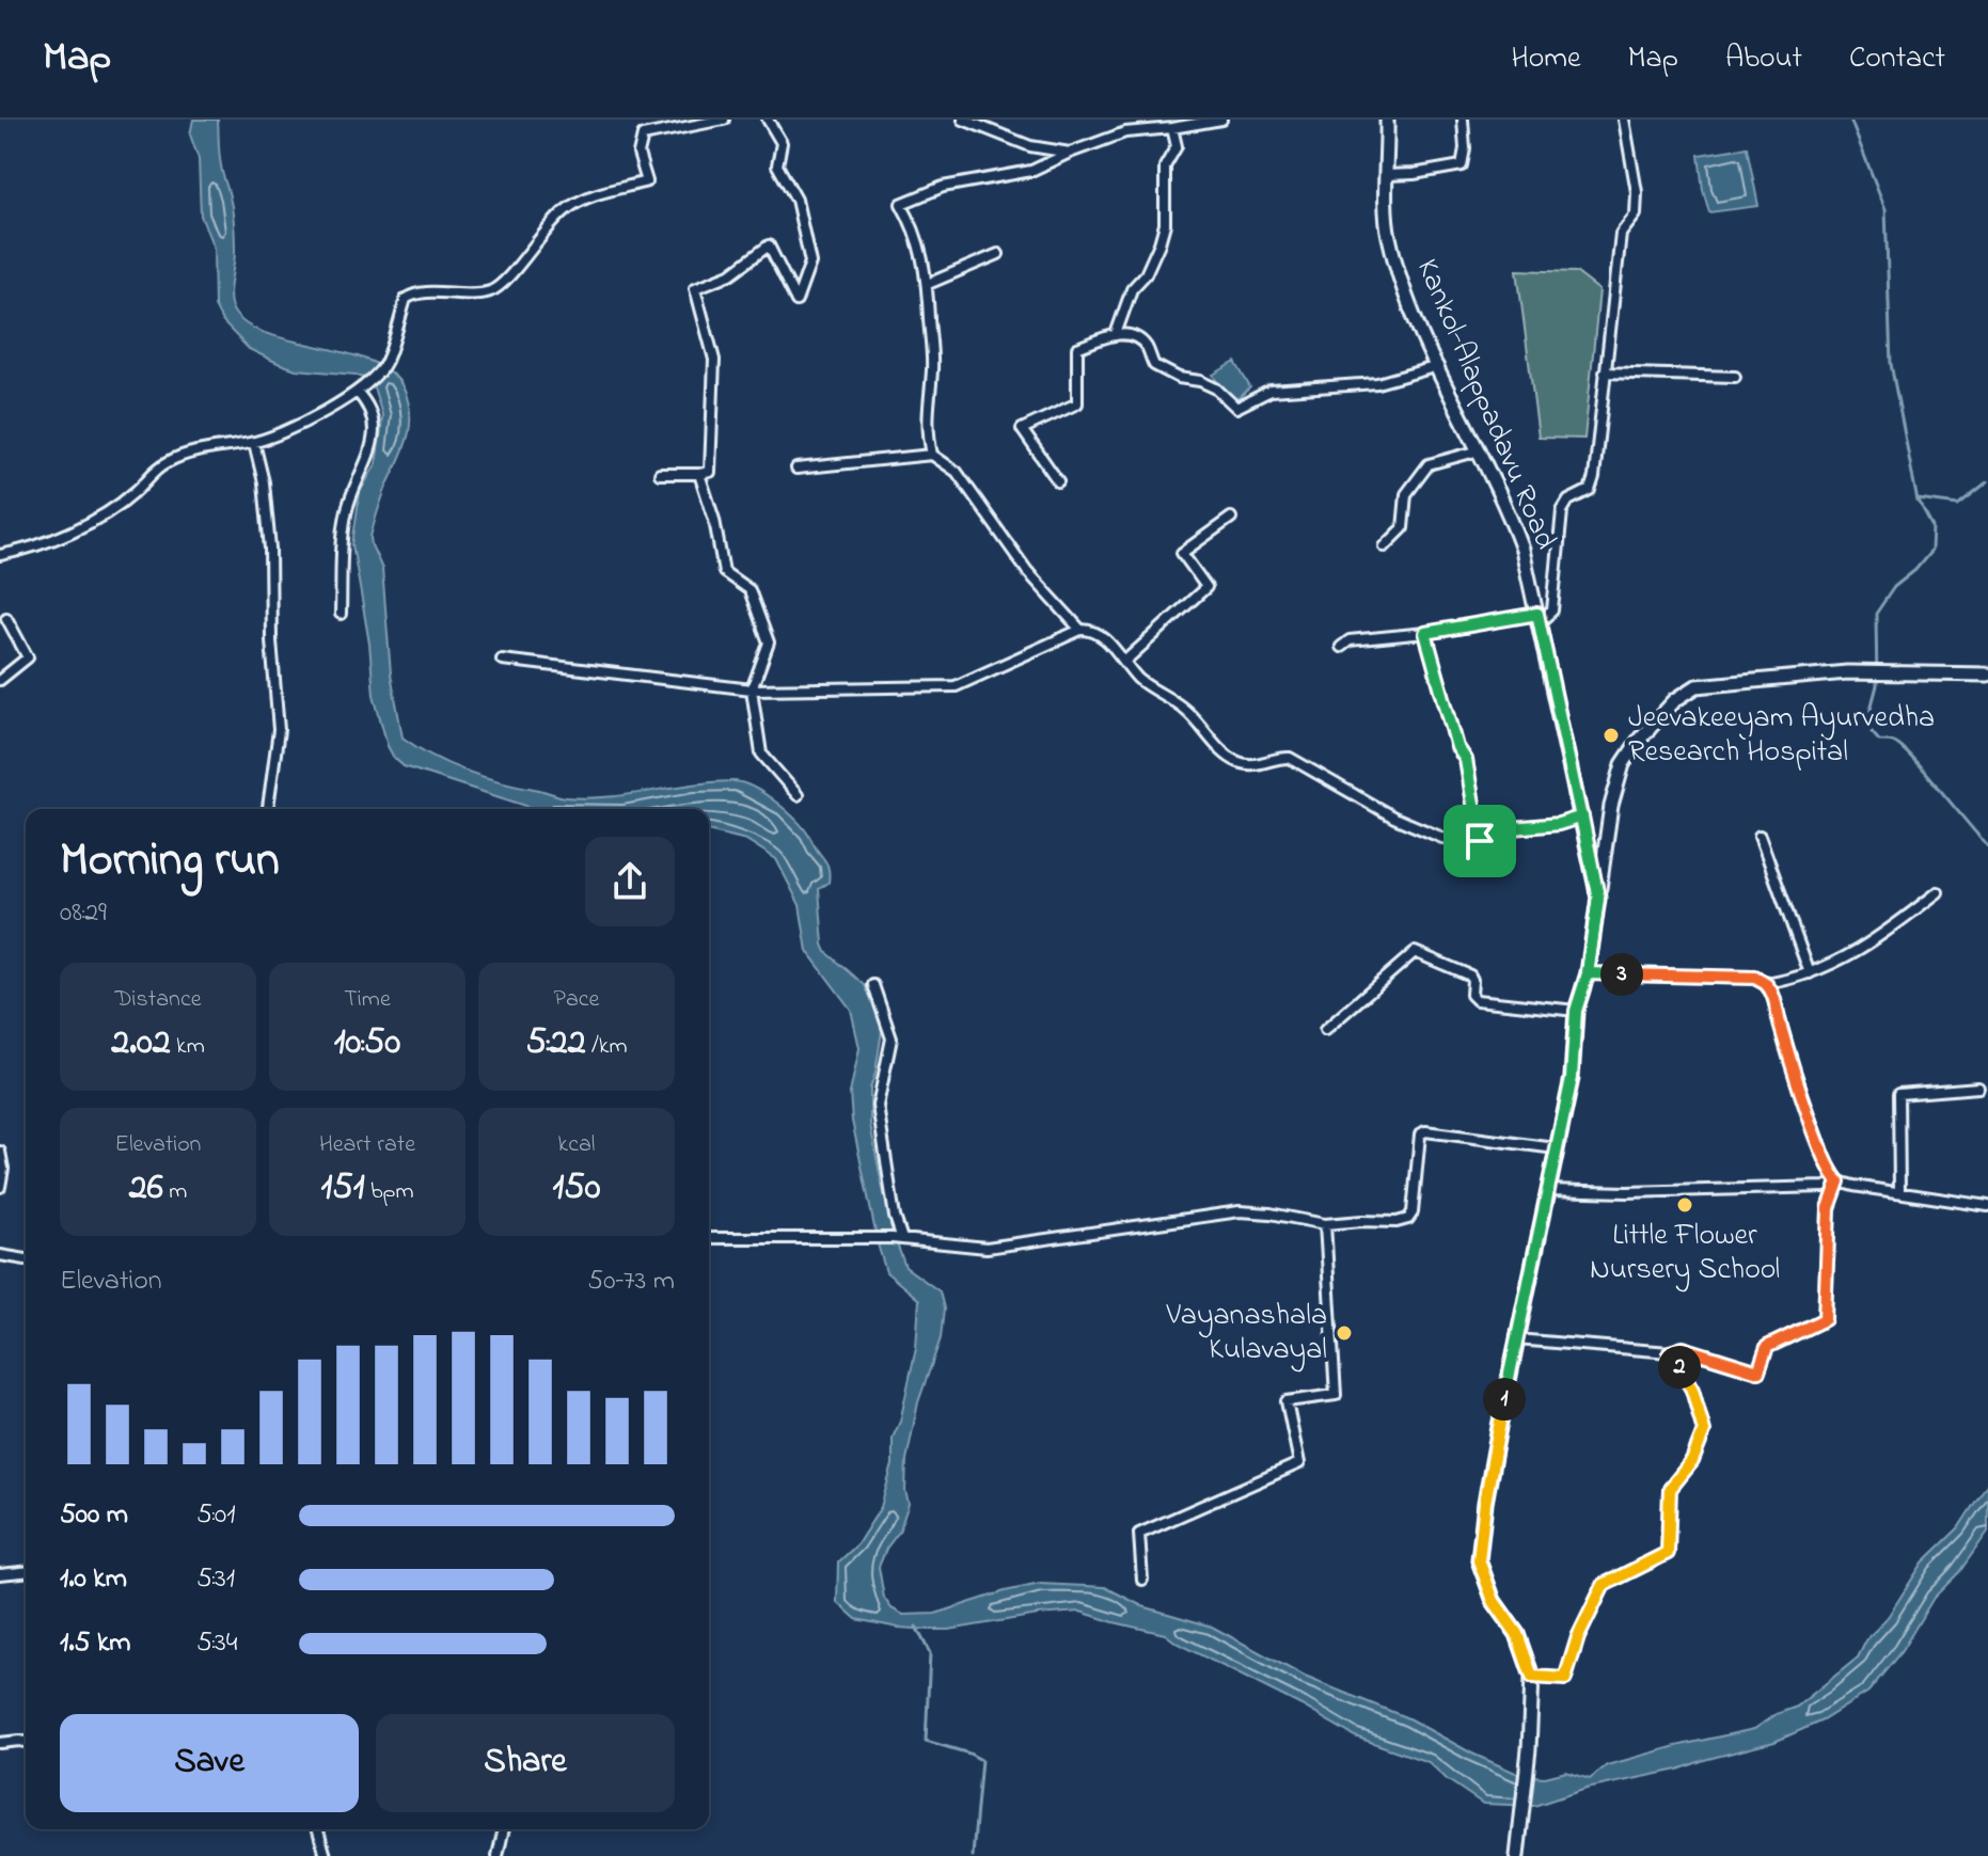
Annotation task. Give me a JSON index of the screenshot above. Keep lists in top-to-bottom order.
{
  "streets": {
    "main road": ["Kankol-Alappadavu Road"]
  },
  "places": ["Jeevakeeyam Ayurvedha Research Hospital", "Little Flower Nursery School", "Vayanashala Kulavayal"],
  "page": {
    "header": "Map",
    "nav": [
      "Home",
      "Map",
      "About",
      "Contact"
    ],
    "heading": ["Morning run", "08:29"],
    "pins": ["3", "2", "1"],
    "stats": [
      ["Distance", "2.02 km"],
      ["Time", "10:50"],
      ["Pace", "5:22 /km"],
      ["Elevation", "26 m"],
      ["Heart rate", "151 bpm"],
      ["kcal", "150"]
    ],
    "chart": ["Elevation", "50–73 m"],
    "list": [
      {
        "name": "500 m",
        "note": "5:01"
      },
      {
        "name": "1.0 km",
        "note": "5:31"
      },
      {
        "name": "1.5 km",
        "note": "5:34"
      }
    ],
    "buttons": ["Save", "Share"]
  }
}
